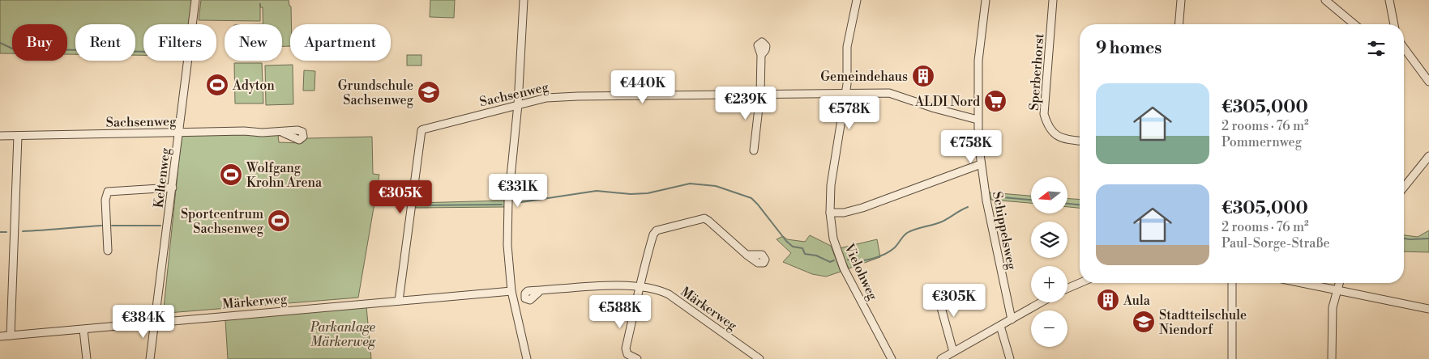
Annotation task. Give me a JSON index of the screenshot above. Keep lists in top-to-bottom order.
{
  "streets": {
    "street": [
      "Sperberhorst",
      "Sachsenweg",
      "Keltenweg",
      "Schippelsweg",
      "Vielohweg",
      "Märkerweg"
    ]
  },
  "crossings": [
    ["Sachsenweg", "Keltenweg"],
    ["Sachsenweg", "Schippelsweg"],
    ["Sachsenweg", "Vielohweg"],
    ["Sachsenweg", "Märkerweg"],
    ["Keltenweg", "Märkerweg"]
  ],
  "parks": ["Parkanlage Märkerweg"],
  "places": {
    "building": ["Gemeindehaus", "Aula"],
    "sports": ["Adyton", "Wolfgang Krohn Arena", "Sportcentrum Sachsenweg"],
    "school or university": ["Grundschule Sachsenweg", "Stadtteilschule Niendorf"],
    "supermarket": ["ALDI Nord"]
  },
  "north": "left",
  "page": {
    "chip": [
      "Buy",
      "Rent",
      "Filters",
      "New",
      "Apartment"
    ],
    "heading": "9 homes",
    "price": [
      "€440K",
      "€239K",
      "€578K",
      "€758K",
      "€331K",
      "€305K",
      "€305K",
      "€588K",
      "€384K"
    ],
    "list": [
      {
        "name": "€305,000",
        "note": "2 rooms · 76 m² · Pommernweg"
      },
      {
        "name": "€305,000",
        "note": "2 rooms · 76 m² · Paul-Sorge-Straße"
      }
    ],
    "map_buttons": ["+", "−"]
  }
}
